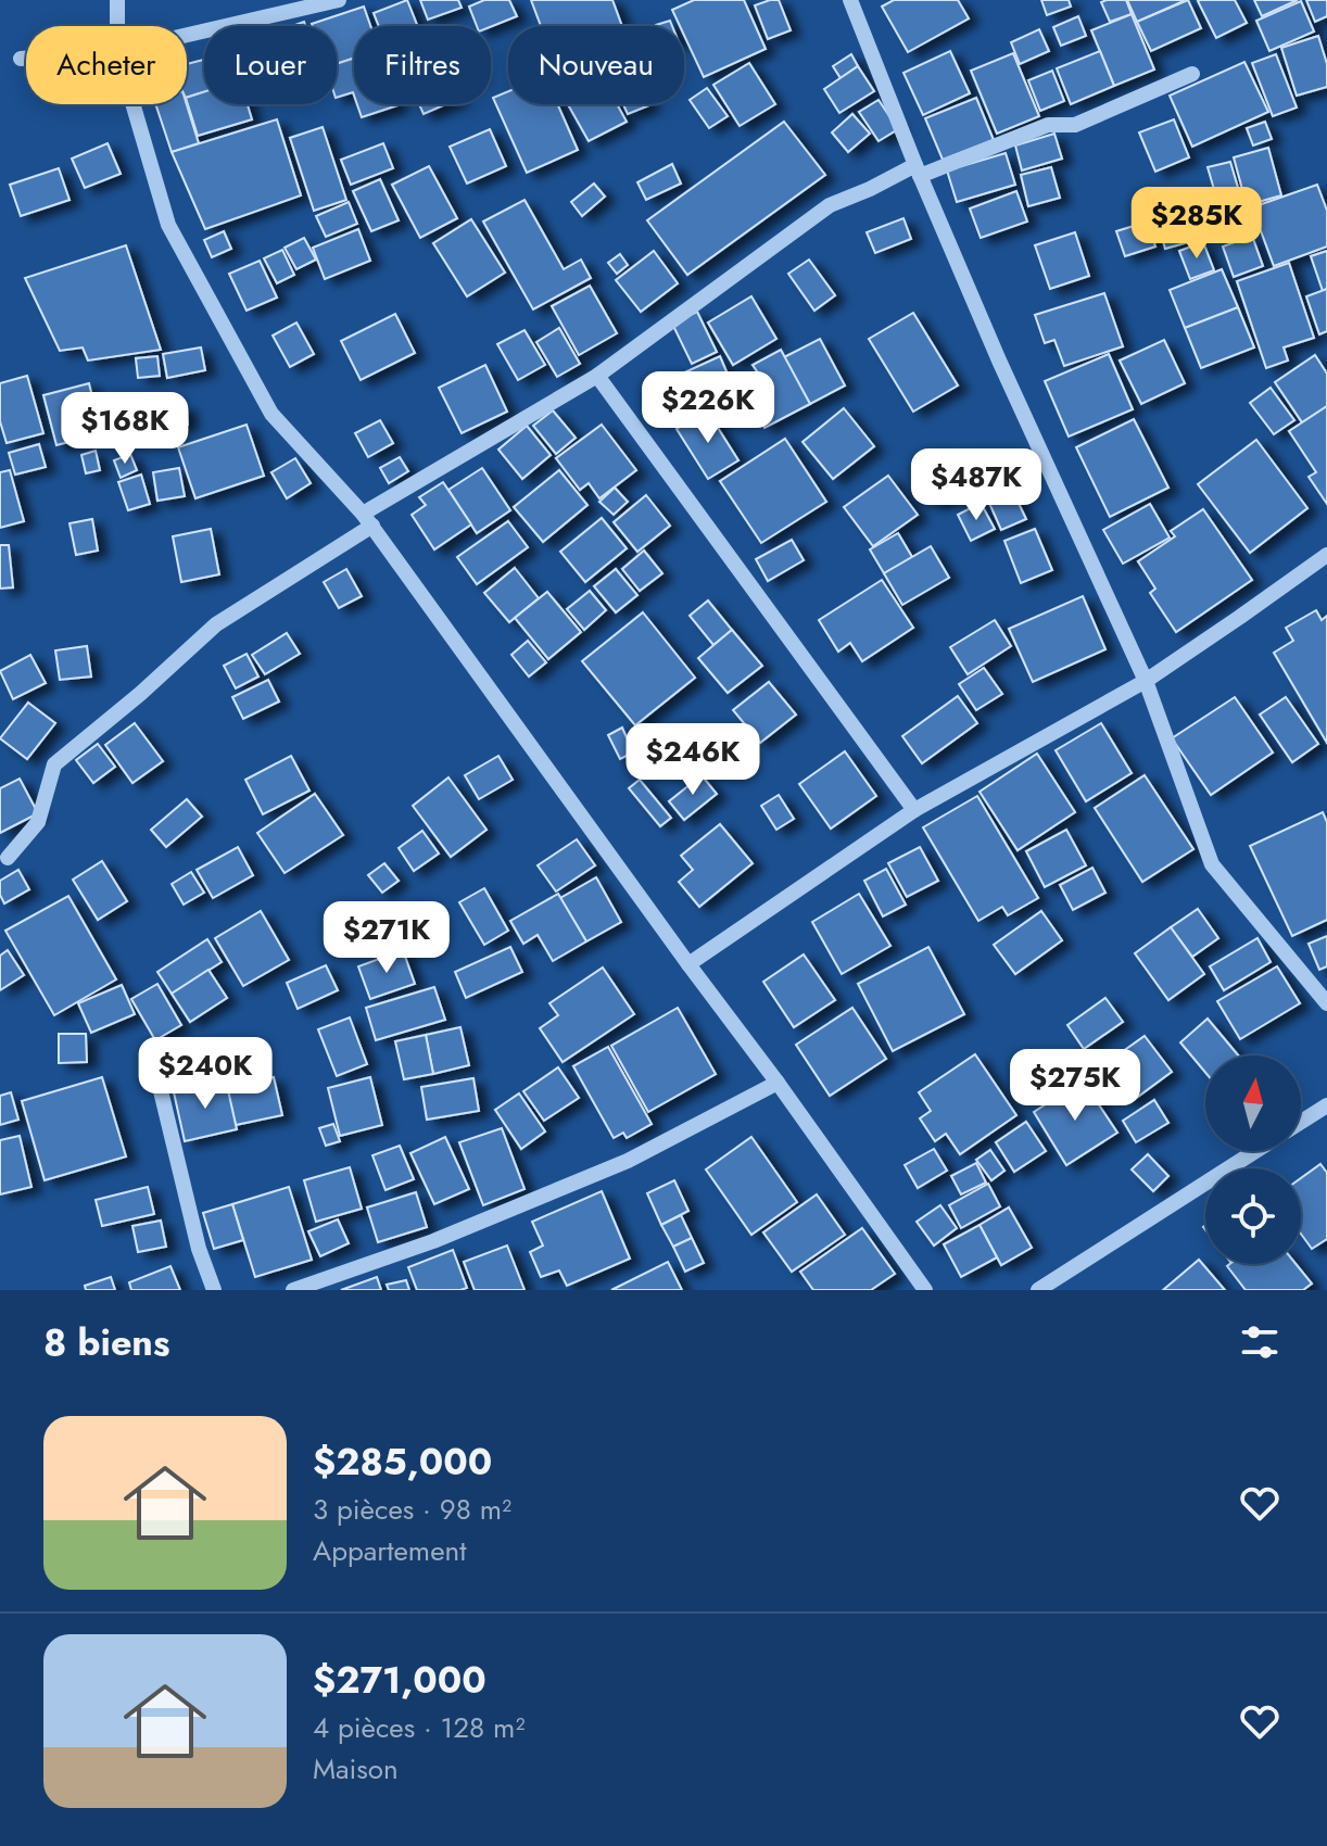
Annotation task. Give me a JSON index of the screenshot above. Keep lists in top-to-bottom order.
{
  "north": "top",
  "page": {
    "chip": [
      "Acheter",
      "Louer",
      "Filtres",
      "Nouveau"
    ],
    "price": [
      "$285K",
      "$226K",
      "$168K",
      "$487K",
      "$246K",
      "$271K",
      "$240K",
      "$275K"
    ],
    "heading": "8 biens",
    "list": [
      {
        "name": "$285,000",
        "note": "3 pièces · 98 m² · Appartement"
      },
      {
        "name": "$271,000",
        "note": "4 pièces · 128 m² · Maison"
      }
    ]
  }
}
